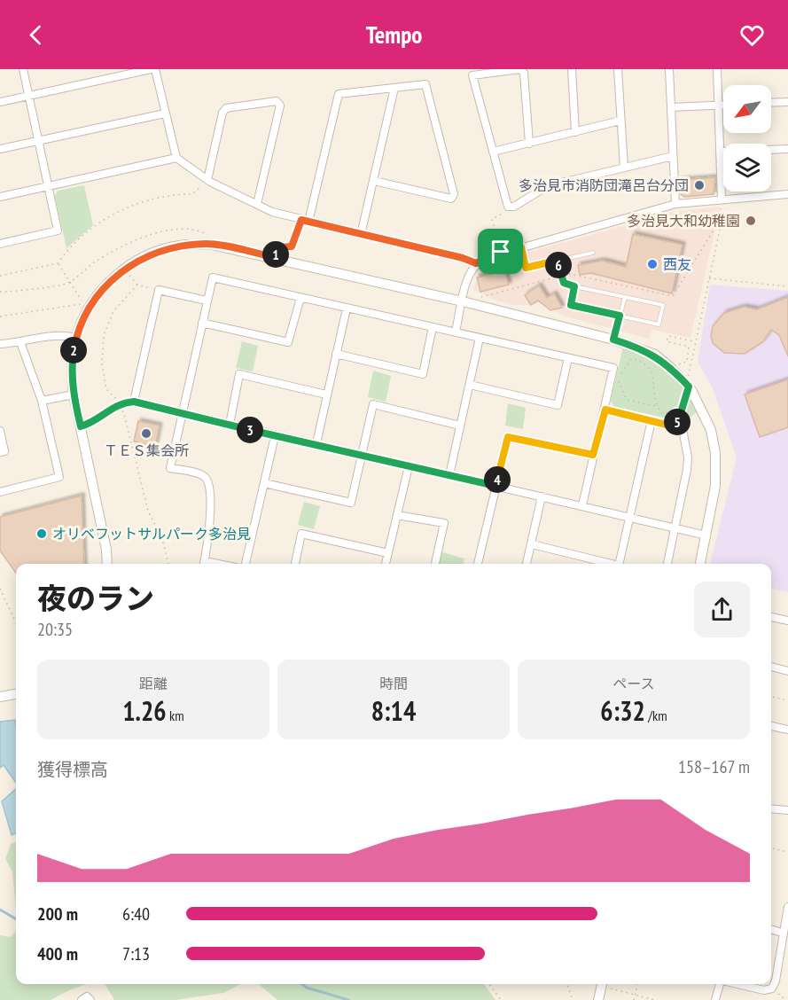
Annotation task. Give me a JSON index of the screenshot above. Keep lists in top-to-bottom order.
{
  "places": [
    "多治見市消防団滝呂台分団",
    "多治見大和幼稚園",
    "西友",
    "ＴＥＳ集会所",
    "オリベフットサルパーク多治見"
  ],
  "north": "bottom left",
  "page": {
    "header": "Tempo",
    "pins": [
      "1",
      "6",
      "2",
      "5",
      "3",
      "4"
    ],
    "heading": ["夜のラン", "20:35"],
    "stats": [
      ["距離", "1.26 km"],
      ["時間", "8:14"],
      ["ペース", "6:32 /km"]
    ],
    "chart": ["獲得標高", "158–167 m"],
    "list": [
      {
        "name": "200 m",
        "note": "6:40"
      },
      {
        "name": "400 m",
        "note": "7:13"
      }
    ]
  }
}
